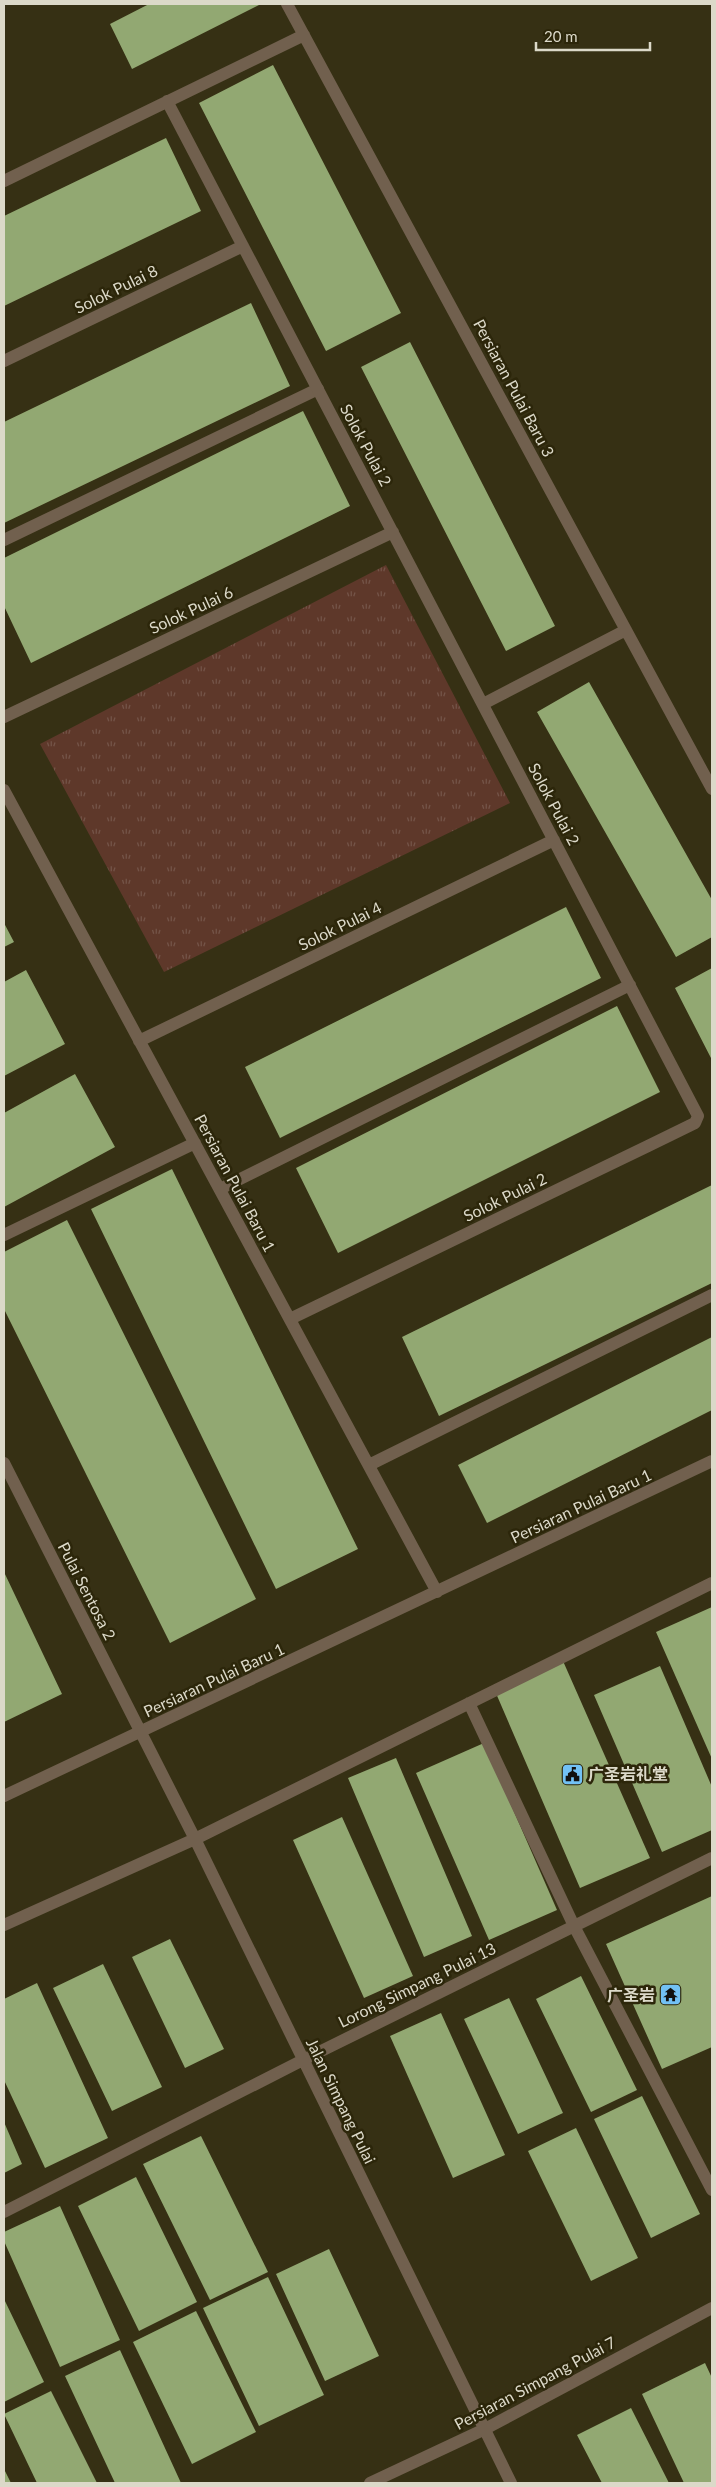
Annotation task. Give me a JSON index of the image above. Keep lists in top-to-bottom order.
{
  "streets": {
    "street": [
      "Solok Pulai 8",
      "Persiaran Pulai Baru 3",
      "Solok Pulai 2",
      "Solok Pulai 6",
      "Solok Pulai 4",
      "Persiaran Pulai Baru 1",
      "Pulai Sentosa 2",
      "Lorong Simpang Pulai 13",
      "Jalan Simpang Pulai",
      "Persiaran Simpang Pulai 7"
    ]
  },
  "crossings": [
    ["Solok Pulai 8", "Solok Pulai 2"],
    ["Solok Pulai 2", "Solok Pulai 6"],
    ["Solok Pulai 2", "Solok Pulai 4"],
    ["Solok Pulai 2", "Persiaran Pulai Baru 1"],
    ["Solok Pulai 4", "Persiaran Pulai Baru 1"],
    ["Persiaran Pulai Baru 1", "Pulai Sentosa 2"],
    ["Persiaran Pulai Baru 1", "Jalan Simpang Pulai"],
    ["Pulai Sentosa 2", "Jalan Simpang Pulai"],
    ["Lorong Simpang Pulai 13", "Jalan Simpang Pulai"],
    ["Jalan Simpang Pulai", "Persiaran Simpang Pulai 7"]
  ],
  "places": {
    "public building": ["广圣岩礼堂"],
    "temple": ["广圣岩"]
  },
  "scale_bar": "20 m"
}
